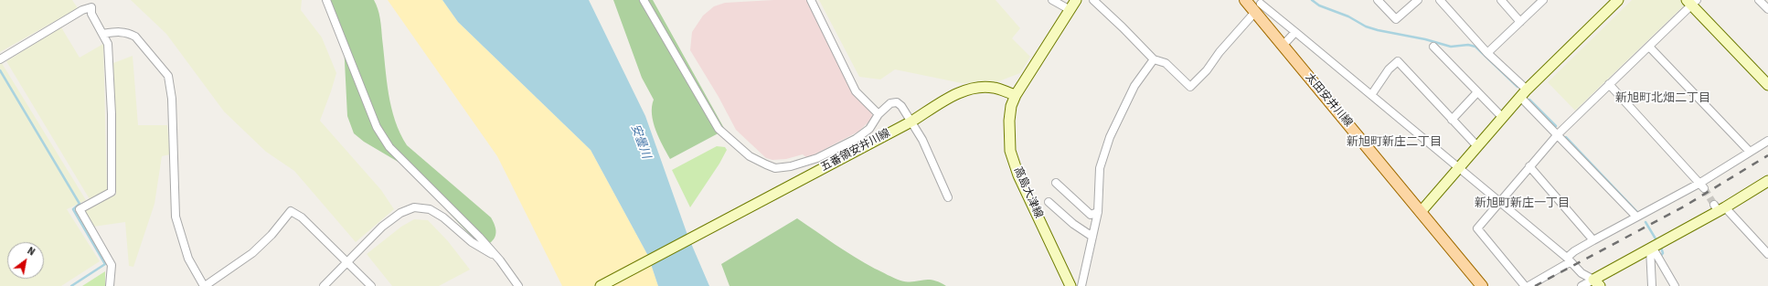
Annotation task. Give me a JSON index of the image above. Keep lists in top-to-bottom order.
{
  "streets": {
    "main road": ["太田安井川線", "五番領安井川線", "高島大津線"]
  },
  "crossings": [
    ["五番領安井川線", "高島大津線"]
  ],
  "districts": ["新旭町北畑二丁目", "新旭町新庄二丁目", "新旭町新庄一丁目"],
  "water": ["安曇川"],
  "north": "top right"
}
